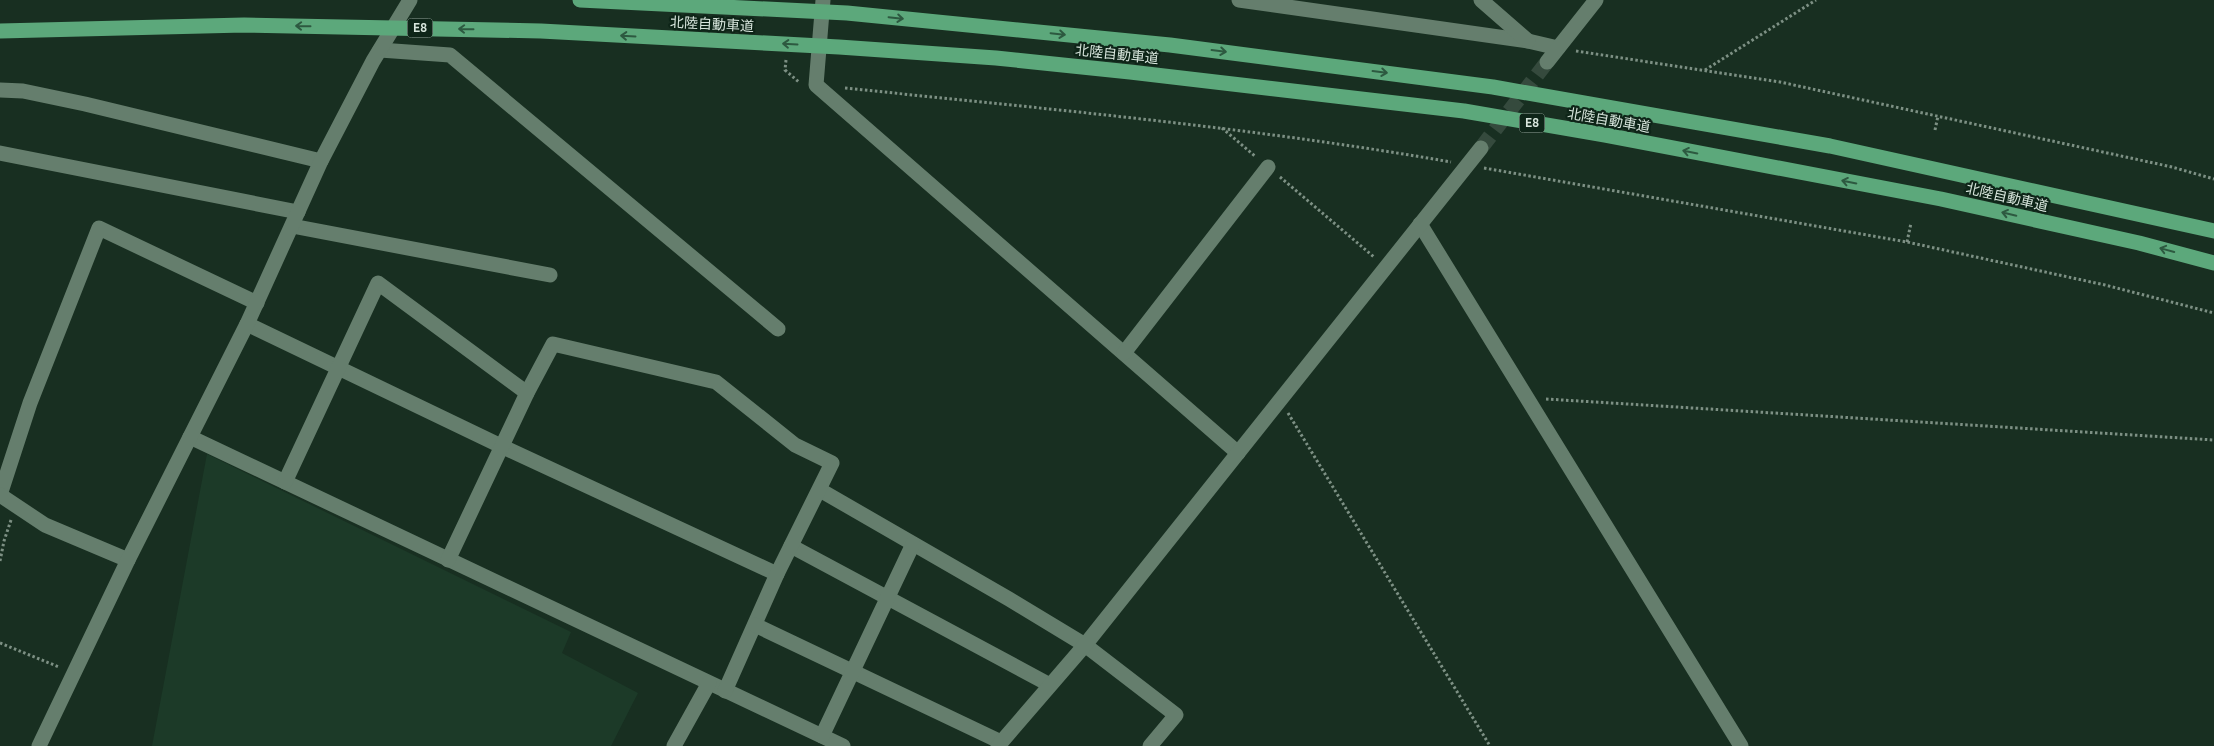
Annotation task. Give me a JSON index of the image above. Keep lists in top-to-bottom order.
{
  "streets": {
    "highway": ["北陸自動車道", "E8"]
  }
}
